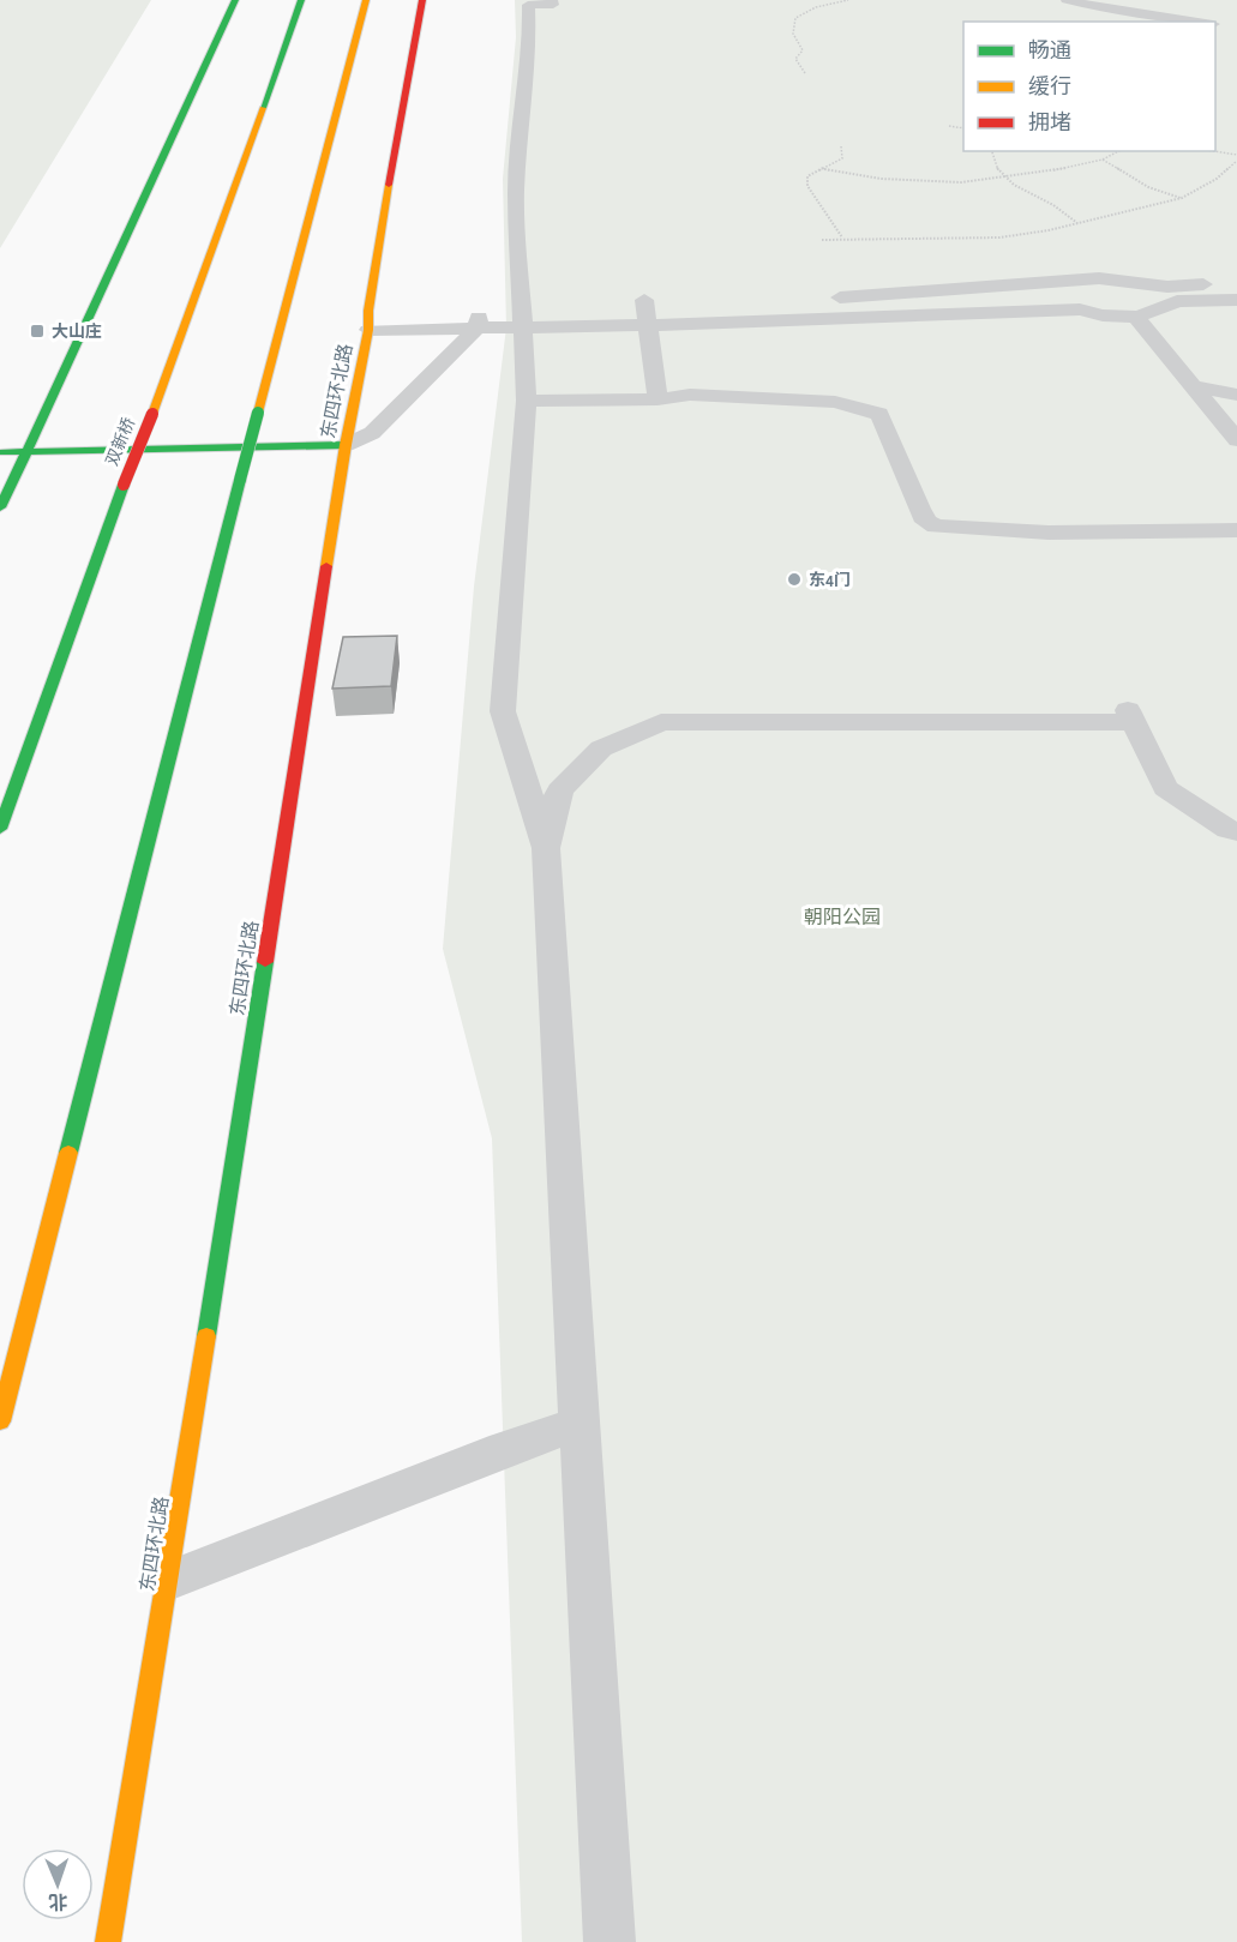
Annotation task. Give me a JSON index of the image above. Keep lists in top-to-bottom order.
{
  "streets": {
    "main road": ["东四环北路", "双新桥"]
  },
  "parks": ["朝阳公园"],
  "places": {
    "transit": ["大山庄"],
    "other": ["东4门"]
  },
  "legend": ["畅通", "缓行", "拥堵"],
  "north": "bottom"
}
